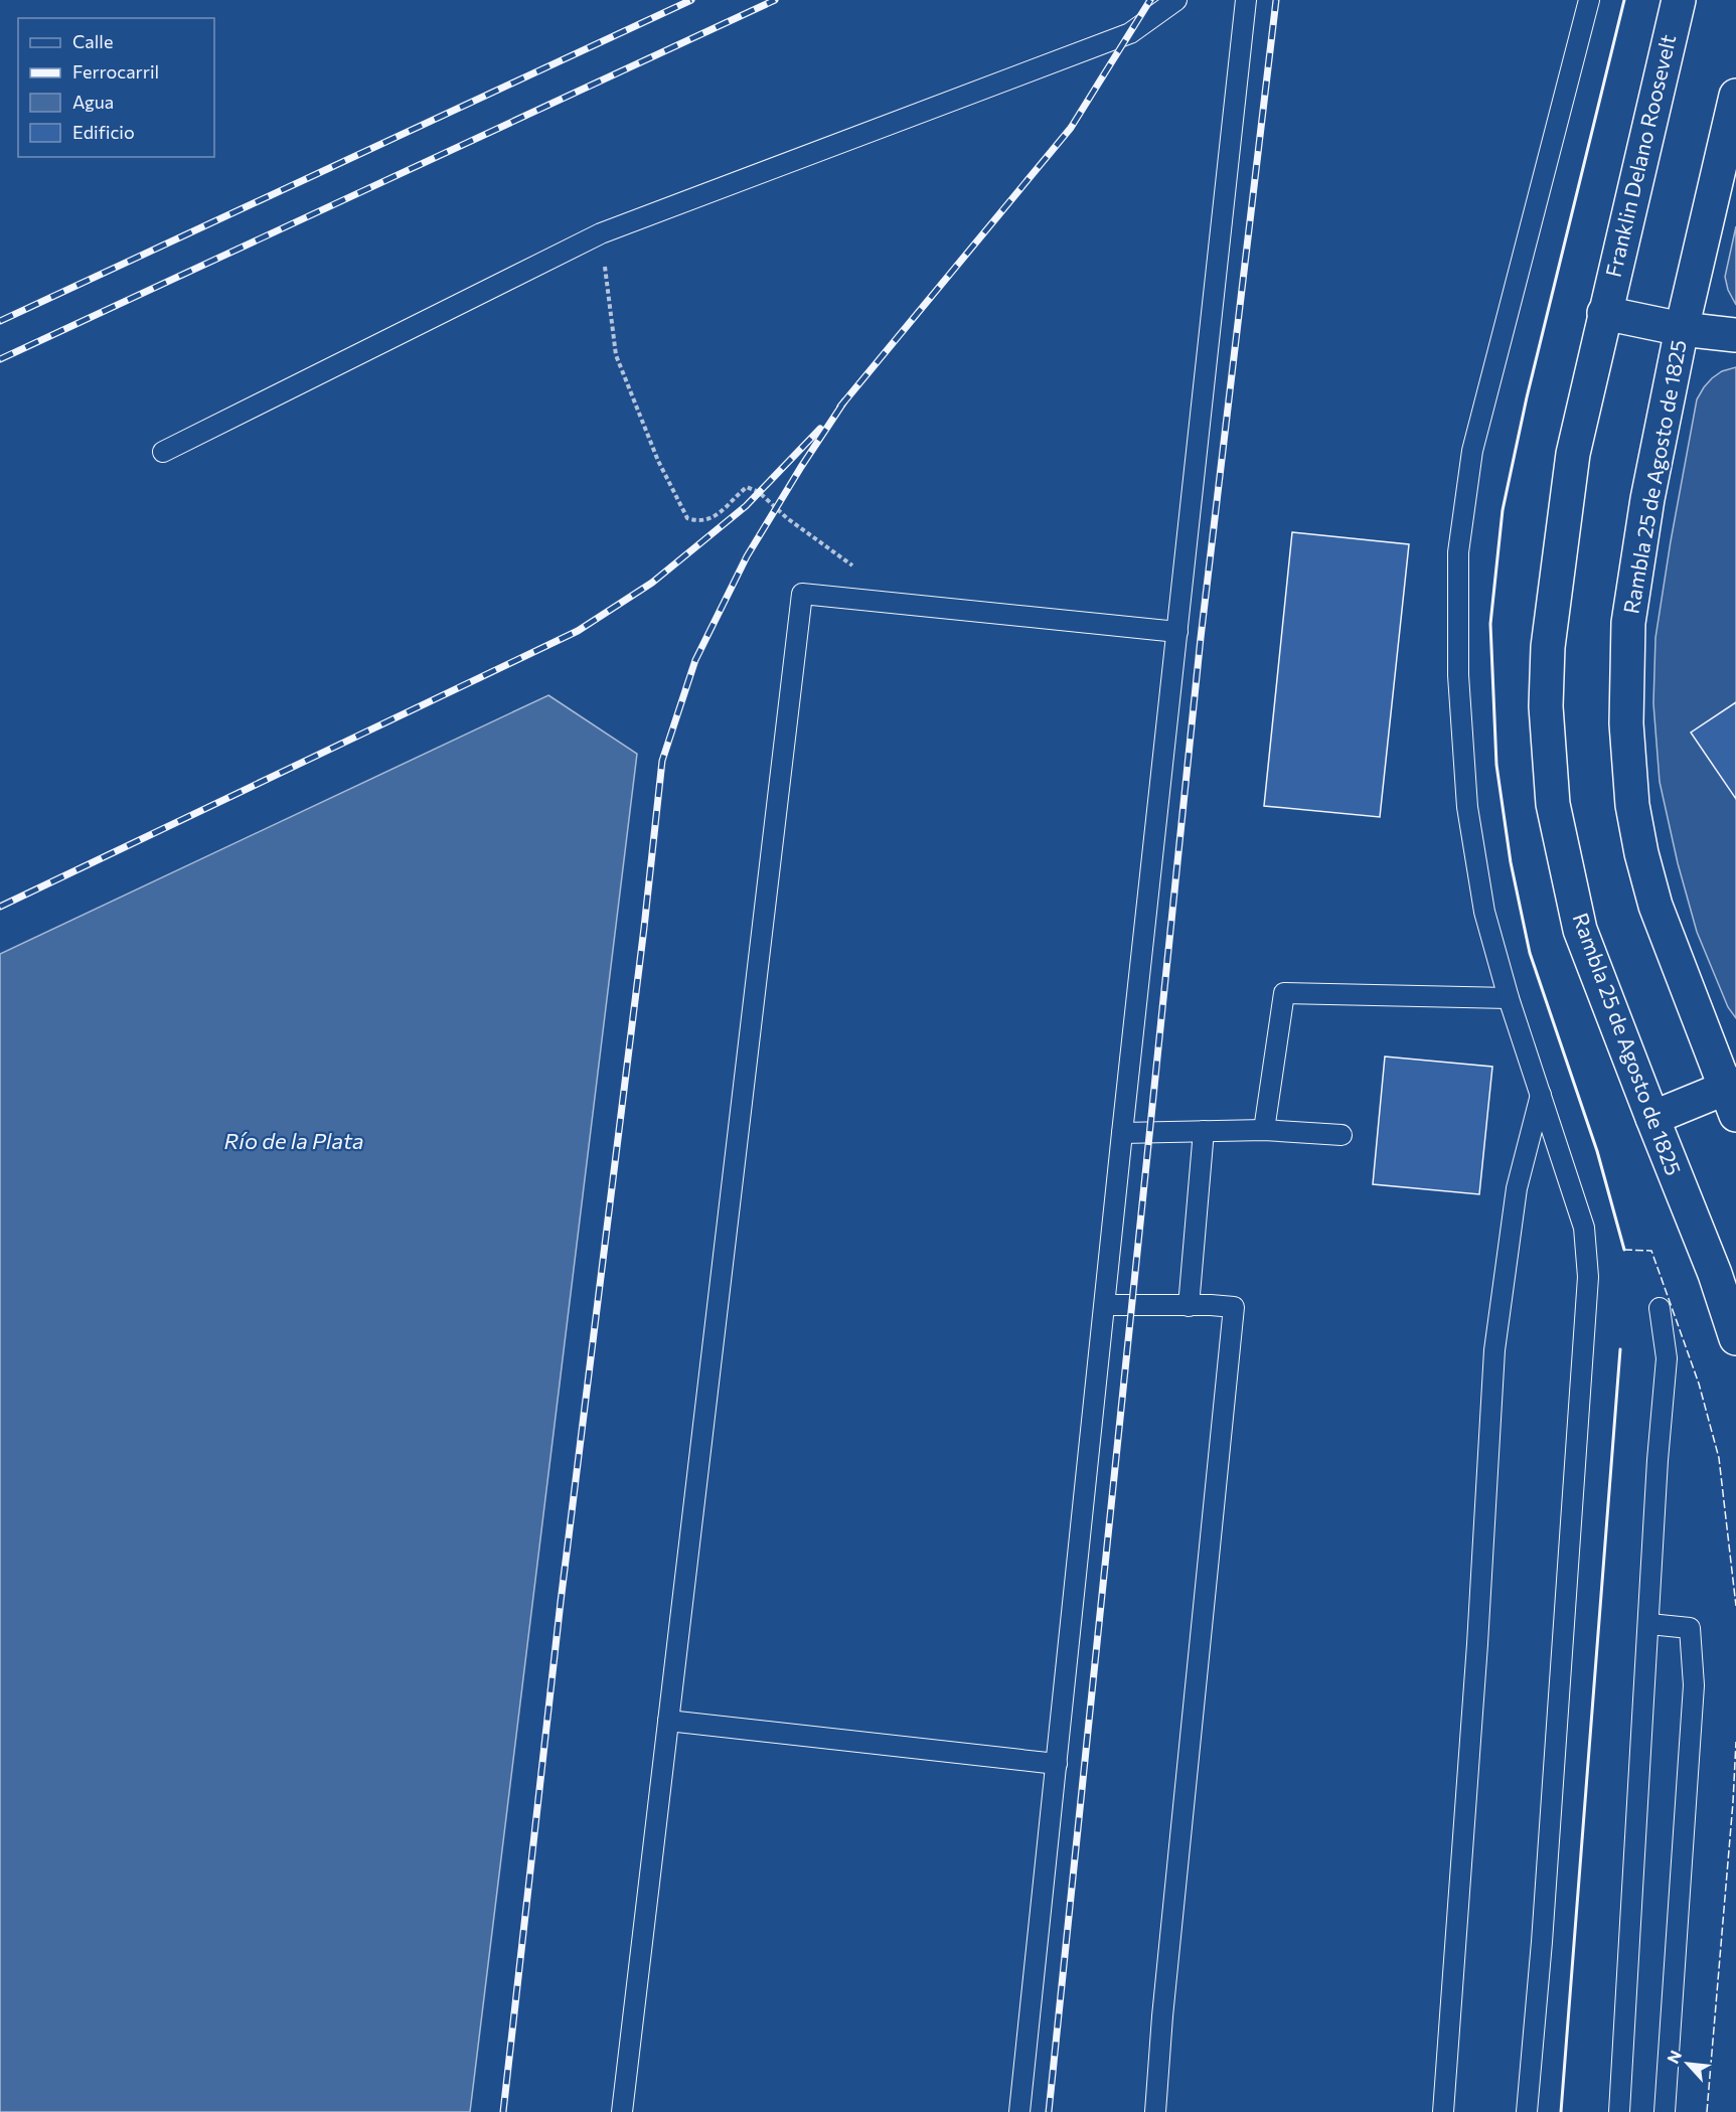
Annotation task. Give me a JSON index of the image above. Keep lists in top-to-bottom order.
{
  "streets": {
    "main road": ["Franklin Delano Roosevelt", "Rambla 25 de Agosto de 1825"]
  },
  "crossings": [
    ["Franklin Delano Roosevelt", "Rambla 25 de Agosto de 1825"]
  ],
  "water": ["Río de la Plata"],
  "legend": [
    "Calle",
    "Ferrocarril",
    "Agua",
    "Edificio"
  ],
  "north": "top left"
}
